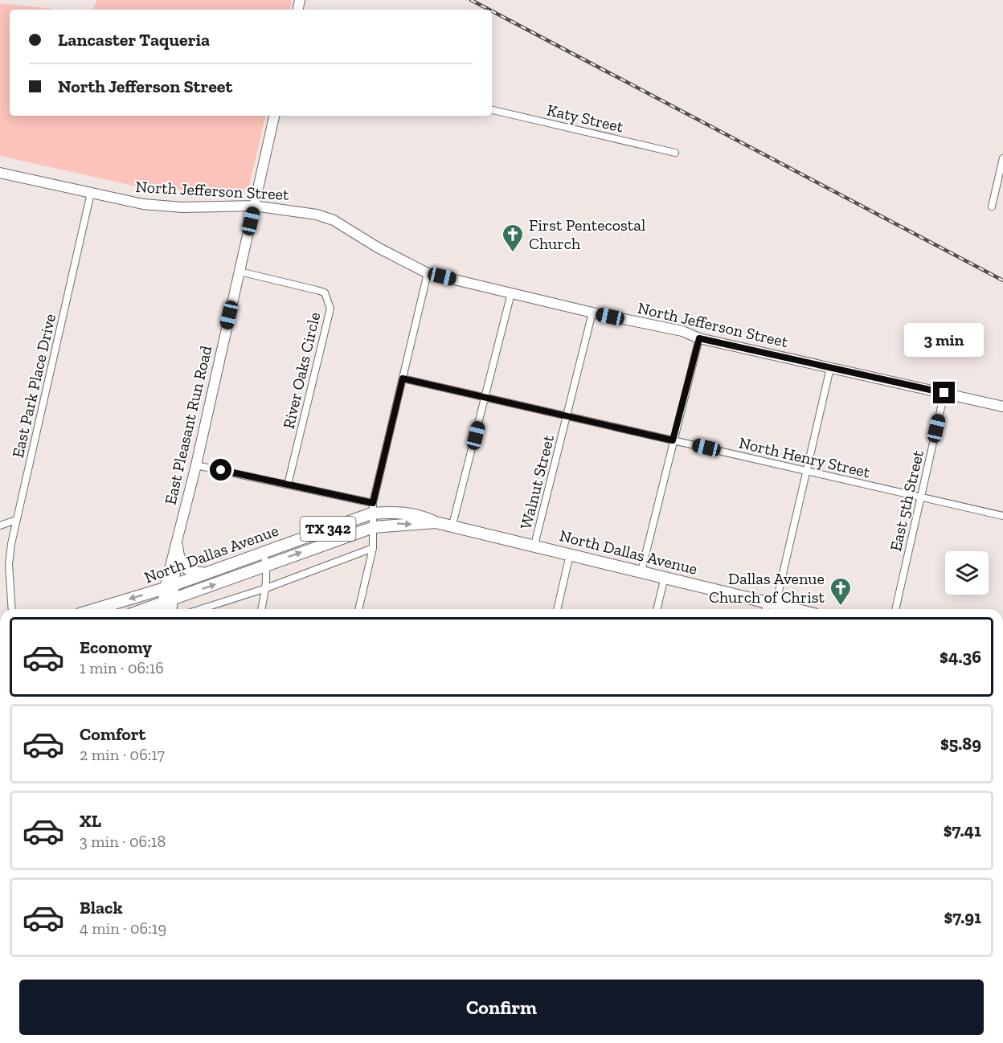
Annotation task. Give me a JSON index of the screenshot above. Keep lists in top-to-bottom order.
{
  "streets": {
    "main road": ["TX 342", "North Dallas Avenue"],
    "street": [
      "Katy Street",
      "North Jefferson Street",
      "River Oaks Circle",
      "East Park Place Drive",
      "East Pleasant Run Road",
      "North Henry Street",
      "Walnut Street",
      "East 5th Street"
    ]
  },
  "crossings": [
    ["North Jefferson Street", "East Park Place Drive"],
    ["North Jefferson Street", "East Pleasant Run Road"],
    ["North Jefferson Street", "Walnut Street"],
    ["North Jefferson Street", "East 5th Street"],
    ["River Oaks Circle", "East Pleasant Run Road"],
    ["North Henry Street", "Walnut Street"],
    ["North Henry Street", "East 5th Street"],
    ["Walnut Street", "North Dallas Avenue"]
  ],
  "places": {
    "church": ["First Pentecostal Church", "Dallas Avenue Church of Christ"]
  },
  "page": {
    "banner": ["Lancaster Taqueria", "North Jefferson Street"],
    "bubble": "3 min",
    "list": [
      {
        "name": "Economy",
        "note": "1 min · 06:16",
        "value": "$4.36"
      },
      {
        "name": "Comfort",
        "note": "2 min · 06:17",
        "value": "$5.89"
      },
      {
        "name": "XL",
        "note": "3 min · 06:18",
        "value": "$7.41"
      },
      {
        "name": "Black",
        "note": "4 min · 06:19",
        "value": "$7.91"
      }
    ],
    "buttons": "Confirm"
  }
}
